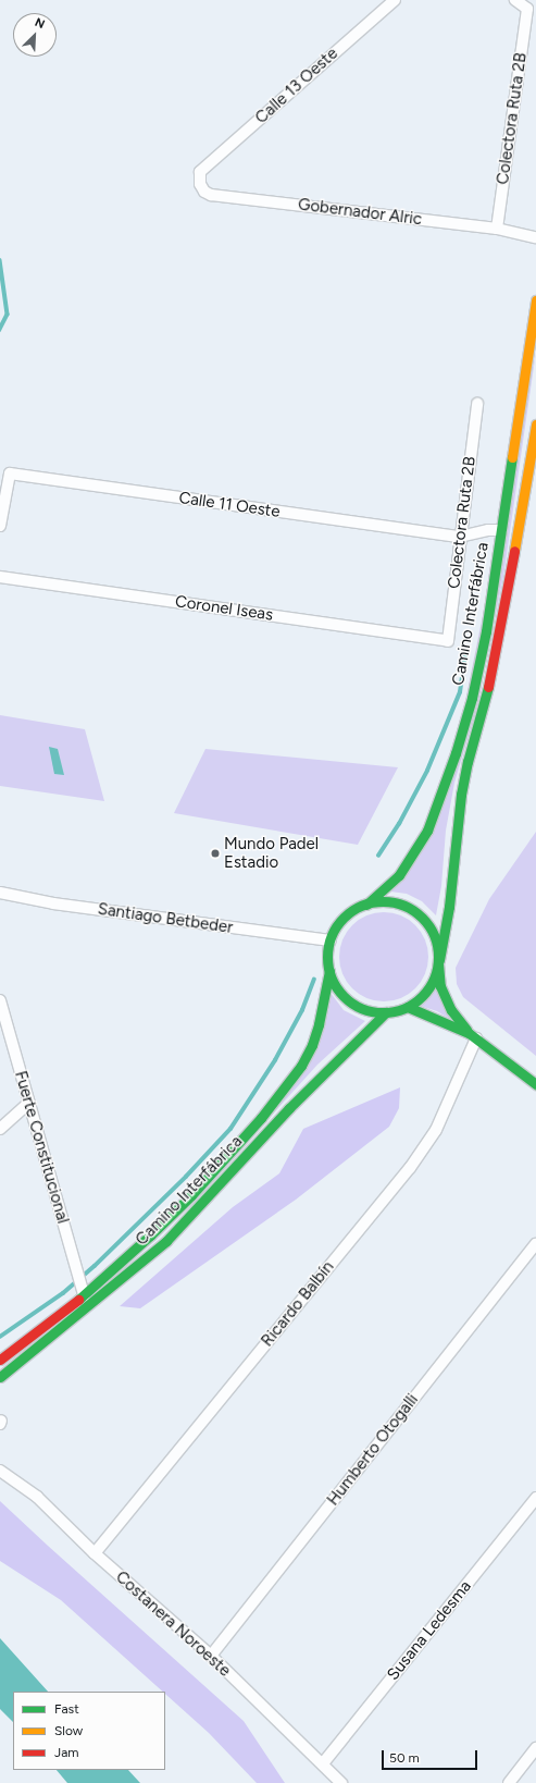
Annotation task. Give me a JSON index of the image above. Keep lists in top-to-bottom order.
{
  "streets": {
    "main road": ["Camino Interfábrica"],
    "street": [
      "Calle 13 Oeste",
      "Colectora Ruta 2B",
      "Gobernador Alric",
      "Calle 11 Oeste",
      "Coronel Iseas",
      "Santiago Betbeder",
      "Fuerte Constitucional",
      "Ricardo Balbín",
      "Humberto Otogalli",
      "Costanera Noroeste",
      "Susana Ledesma"
    ]
  },
  "crossings": [
    ["Calle 13 Oeste", "Gobernador Alric"],
    ["Colectora Ruta 2B", "Gobernador Alric"],
    ["Colectora Ruta 2B", "Calle 11 Oeste"],
    ["Colectora Ruta 2B", "Coronel Iseas"],
    ["Calle 11 Oeste", "Camino Interfábrica"],
    ["Camino Interfábrica", "Santiago Betbeder"],
    ["Camino Interfábrica", "Fuerte Constitucional"],
    ["Ricardo Balbín", "Costanera Noroeste"],
    ["Humberto Otogalli", "Costanera Noroeste"],
    ["Costanera Noroeste", "Susana Ledesma"]
  ],
  "places": ["Mundo Padel Estadio"],
  "legend": ["Fast", "Slow", "Jam"],
  "scale_bar": "50 m",
  "north": "top right"
}
